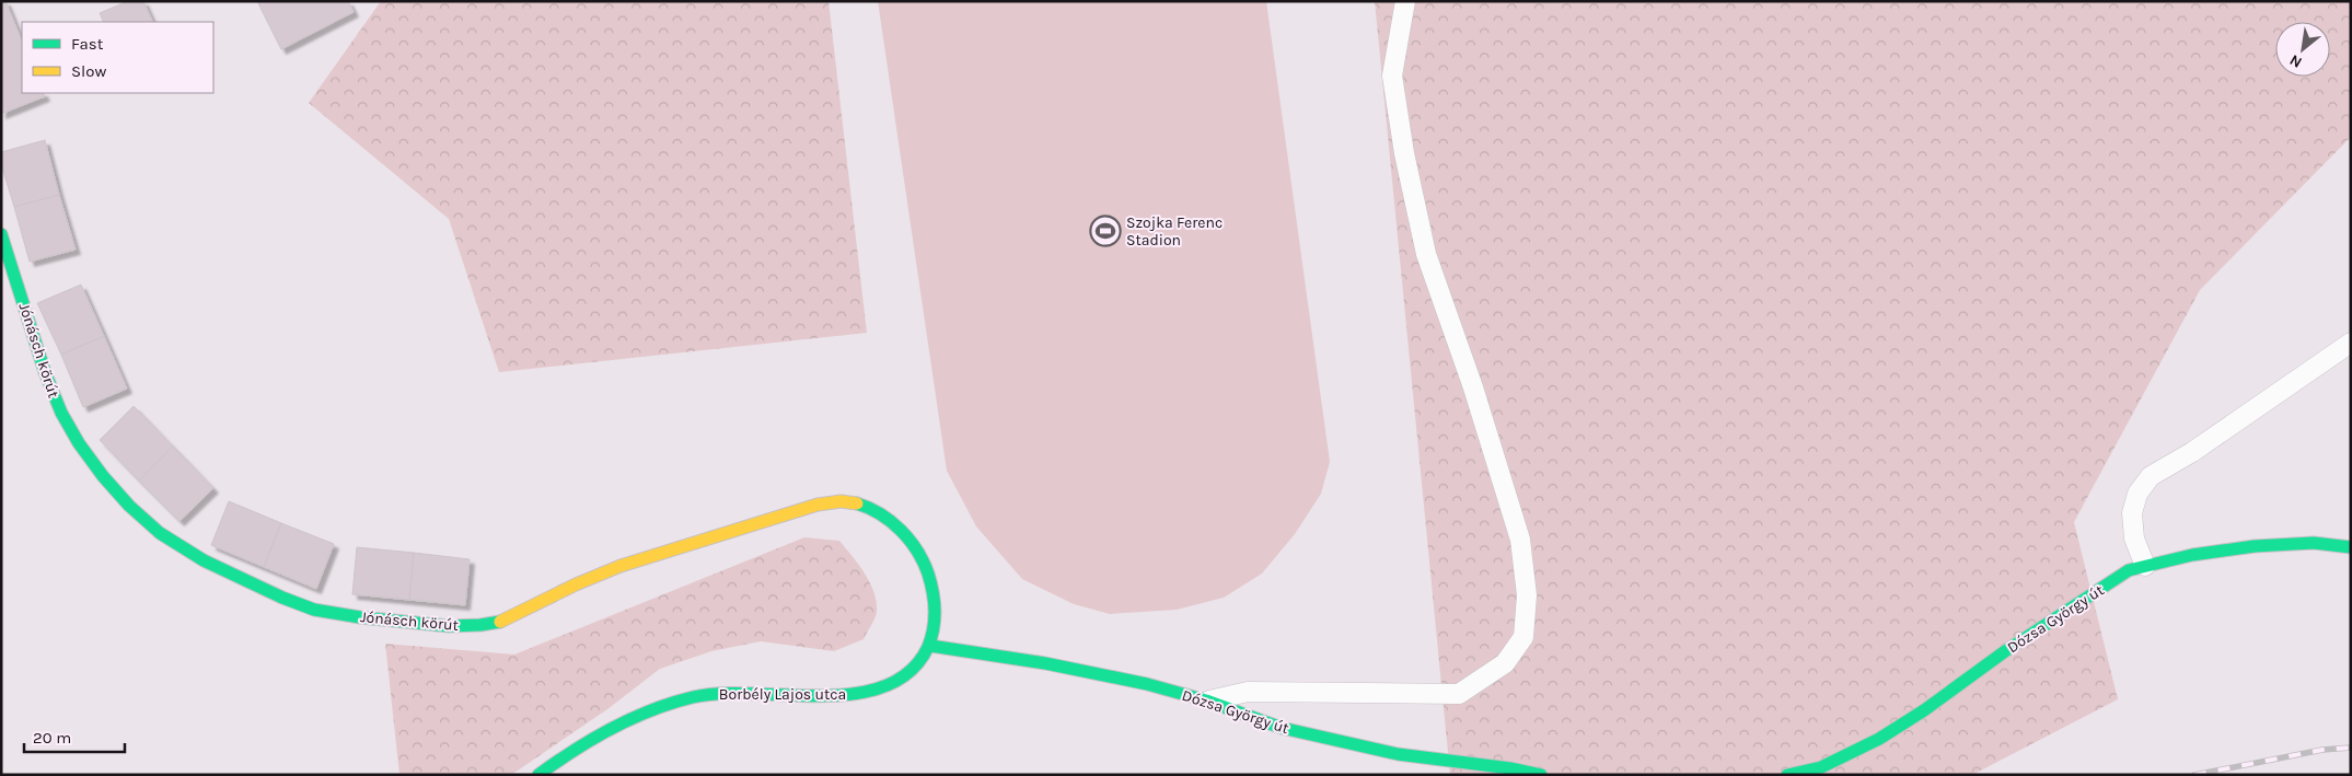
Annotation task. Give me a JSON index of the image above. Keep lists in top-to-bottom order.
{
  "streets": {
    "street": ["Jónásch körút", "Dózsa György út", "Borbély Lajos utca"]
  },
  "crossings": [
    ["Jónásch körút", "Dózsa György út"],
    ["Jónásch körút", "Borbély Lajos utca"],
    ["Dózsa György út", "Borbély Lajos utca"]
  ],
  "places": {
    "sports": ["Szojka Ferenc Stadion"]
  },
  "legend": ["Fast", "Slow"],
  "scale_bar": "20 m",
  "north": "bottom left"
}
